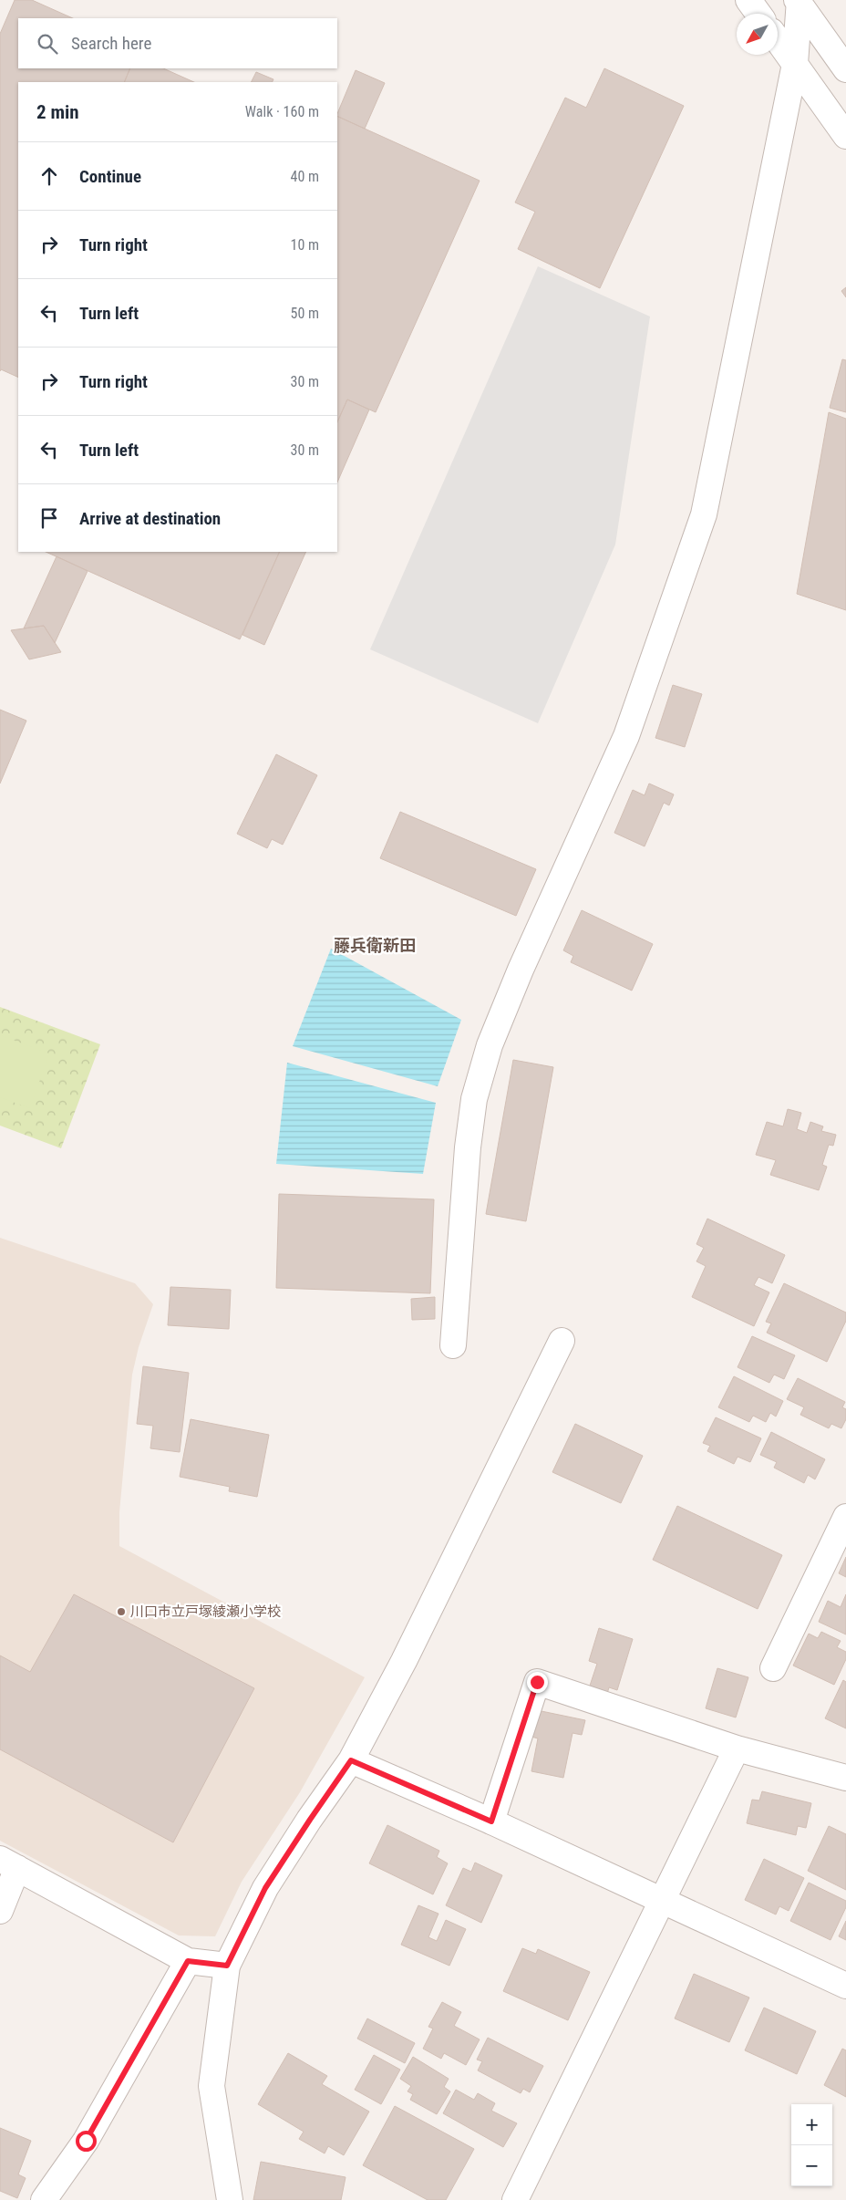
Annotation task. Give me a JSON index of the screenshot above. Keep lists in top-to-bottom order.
{
  "districts": ["藤兵衛新田"],
  "places": ["川口市立戸塚綾瀬小学校"],
  "north": "bottom left",
  "page": {
    "search": "Search here",
    "heading": ["2 min", "Walk · 160 m"],
    "list": [
      ["Continue", "40 m"],
      ["Turn right", "10 m"],
      ["Turn left", "50 m"],
      ["Turn right", "30 m"],
      ["Turn left", "30 m"],
      "Arrive at destination"
    ],
    "map_buttons": ["+", "−"]
  }
}
